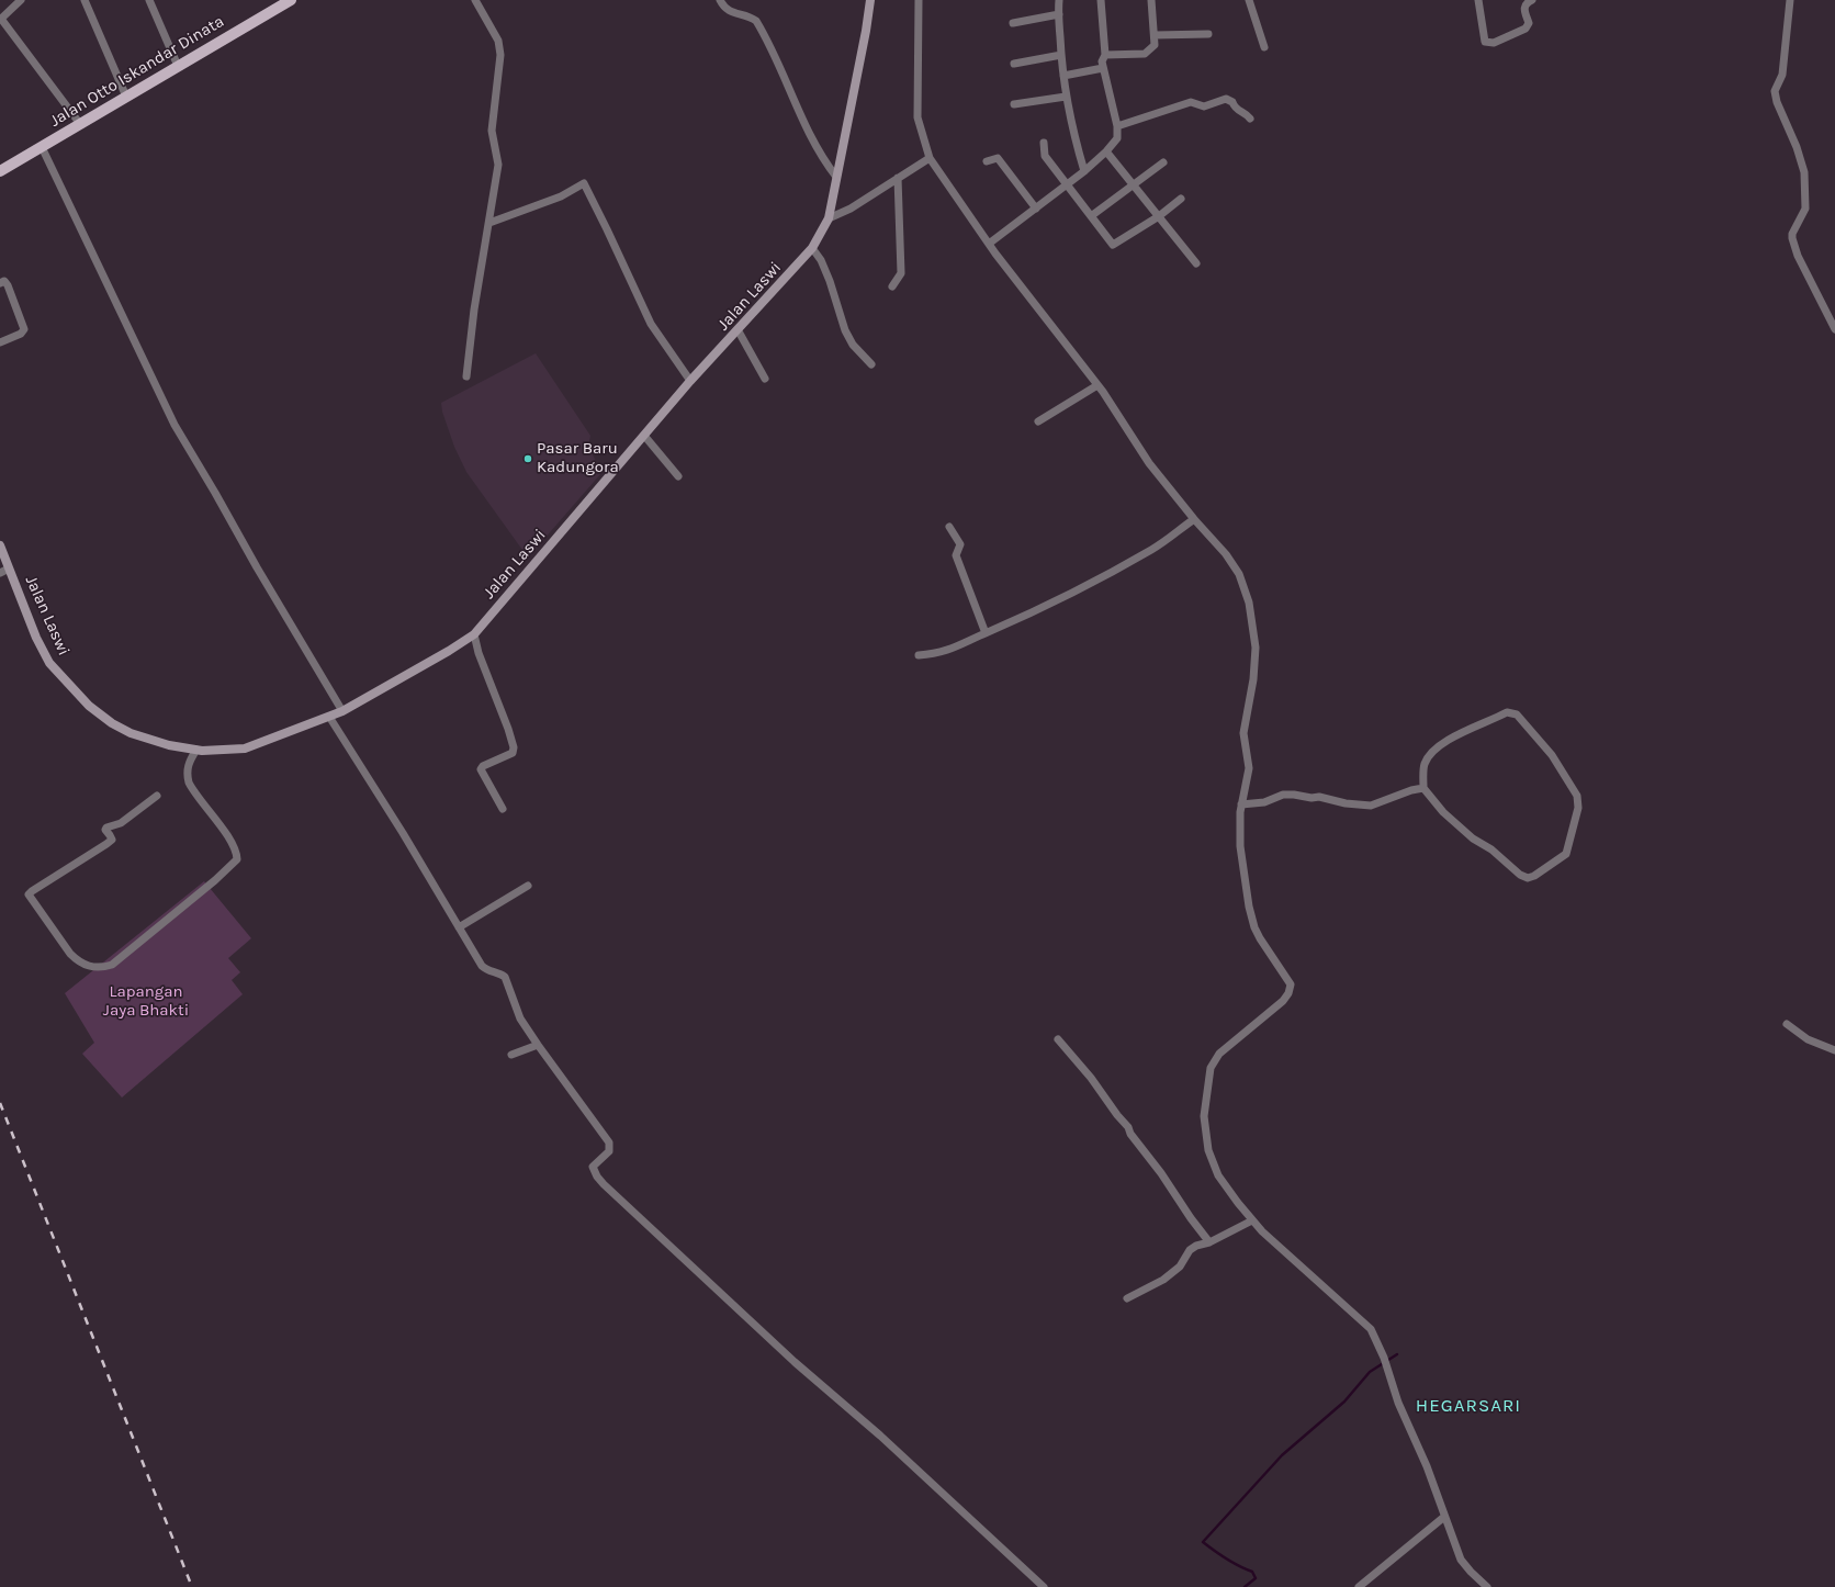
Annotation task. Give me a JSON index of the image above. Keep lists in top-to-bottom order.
{
  "streets": {
    "main road": ["Jalan Otto Iskandar Dinata"],
    "street": ["Jalan Laswi"]
  },
  "districts": ["HEGARSARI"],
  "parks": ["Lapangan Jaya Bhakti"],
  "places": ["Pasar Baru Kadungora"]
}
